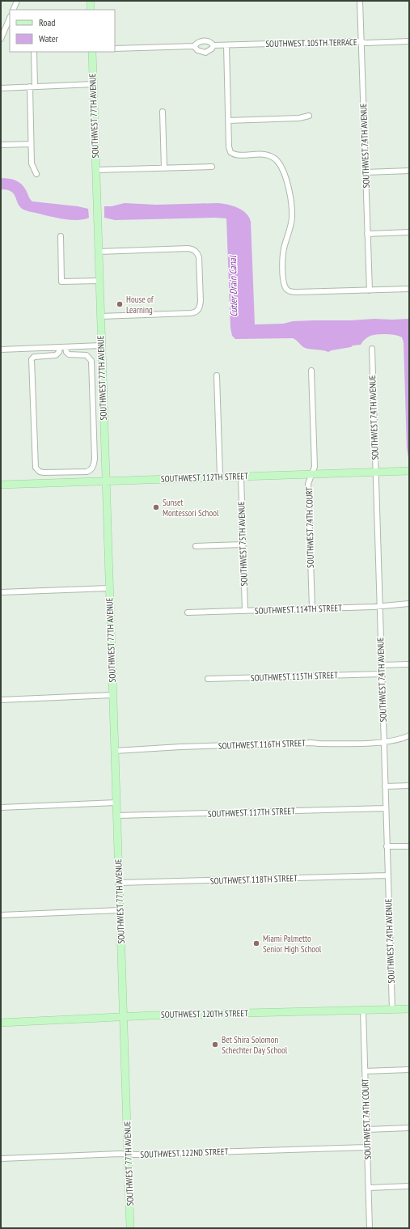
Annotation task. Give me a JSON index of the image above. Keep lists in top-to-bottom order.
{
  "streets": {
    "street": [
      "SOUTHWEST 105TH TERRACE",
      "SOUTHWEST 77TH AVENUE",
      "SOUTHWEST 74TH AVENUE",
      "SOUTHWEST 112TH STREET",
      "SOUTHWEST 74TH COURT",
      "SOUTHWEST 75TH AVENUE",
      "SOUTHWEST 114TH STREET",
      "SOUTHWEST 115TH STREET",
      "SOUTHWEST 116TH STREET",
      "SOUTHWEST 117TH STREET",
      "SOUTHWEST 118TH STREET",
      "SOUTHWEST 120TH STREET",
      "SOUTHWEST 122ND STREET"
    ]
  },
  "crossings": [
    ["SOUTHWEST 105TH TERRACE", "SOUTHWEST 74TH AVENUE"],
    ["SOUTHWEST 77TH AVENUE", "SOUTHWEST 112TH STREET"],
    ["SOUTHWEST 77TH AVENUE", "SOUTHWEST 116TH STREET"],
    ["SOUTHWEST 77TH AVENUE", "SOUTHWEST 117TH STREET"],
    ["SOUTHWEST 77TH AVENUE", "SOUTHWEST 118TH STREET"],
    ["SOUTHWEST 77TH AVENUE", "SOUTHWEST 120TH STREET"],
    ["SOUTHWEST 77TH AVENUE", "SOUTHWEST 122ND STREET"],
    ["SOUTHWEST 74TH AVENUE", "SOUTHWEST 112TH STREET"],
    ["SOUTHWEST 74TH AVENUE", "SOUTHWEST 114TH STREET"],
    ["SOUTHWEST 74TH AVENUE", "SOUTHWEST 115TH STREET"],
    ["SOUTHWEST 74TH AVENUE", "SOUTHWEST 116TH STREET"],
    ["SOUTHWEST 74TH AVENUE", "SOUTHWEST 117TH STREET"],
    ["SOUTHWEST 74TH AVENUE", "SOUTHWEST 118TH STREET"],
    ["SOUTHWEST 74TH AVENUE", "SOUTHWEST 120TH STREET"],
    ["SOUTHWEST 112TH STREET", "SOUTHWEST 74TH COURT"],
    ["SOUTHWEST 112TH STREET", "SOUTHWEST 75TH AVENUE"],
    ["SOUTHWEST 74TH COURT", "SOUTHWEST 114TH STREET"],
    ["SOUTHWEST 74TH COURT", "SOUTHWEST 120TH STREET"],
    ["SOUTHWEST 74TH COURT", "SOUTHWEST 122ND STREET"],
    ["SOUTHWEST 75TH AVENUE", "SOUTHWEST 114TH STREET"]
  ],
  "water": ["Cutler Drain Canal"],
  "places": [
    "House of Learning",
    "Sunset Montessori School",
    "Miami Palmetto Senior High School",
    "Bet Shira Solomon Schechter Day School"
  ],
  "legend": ["Road", "Water"]
}
